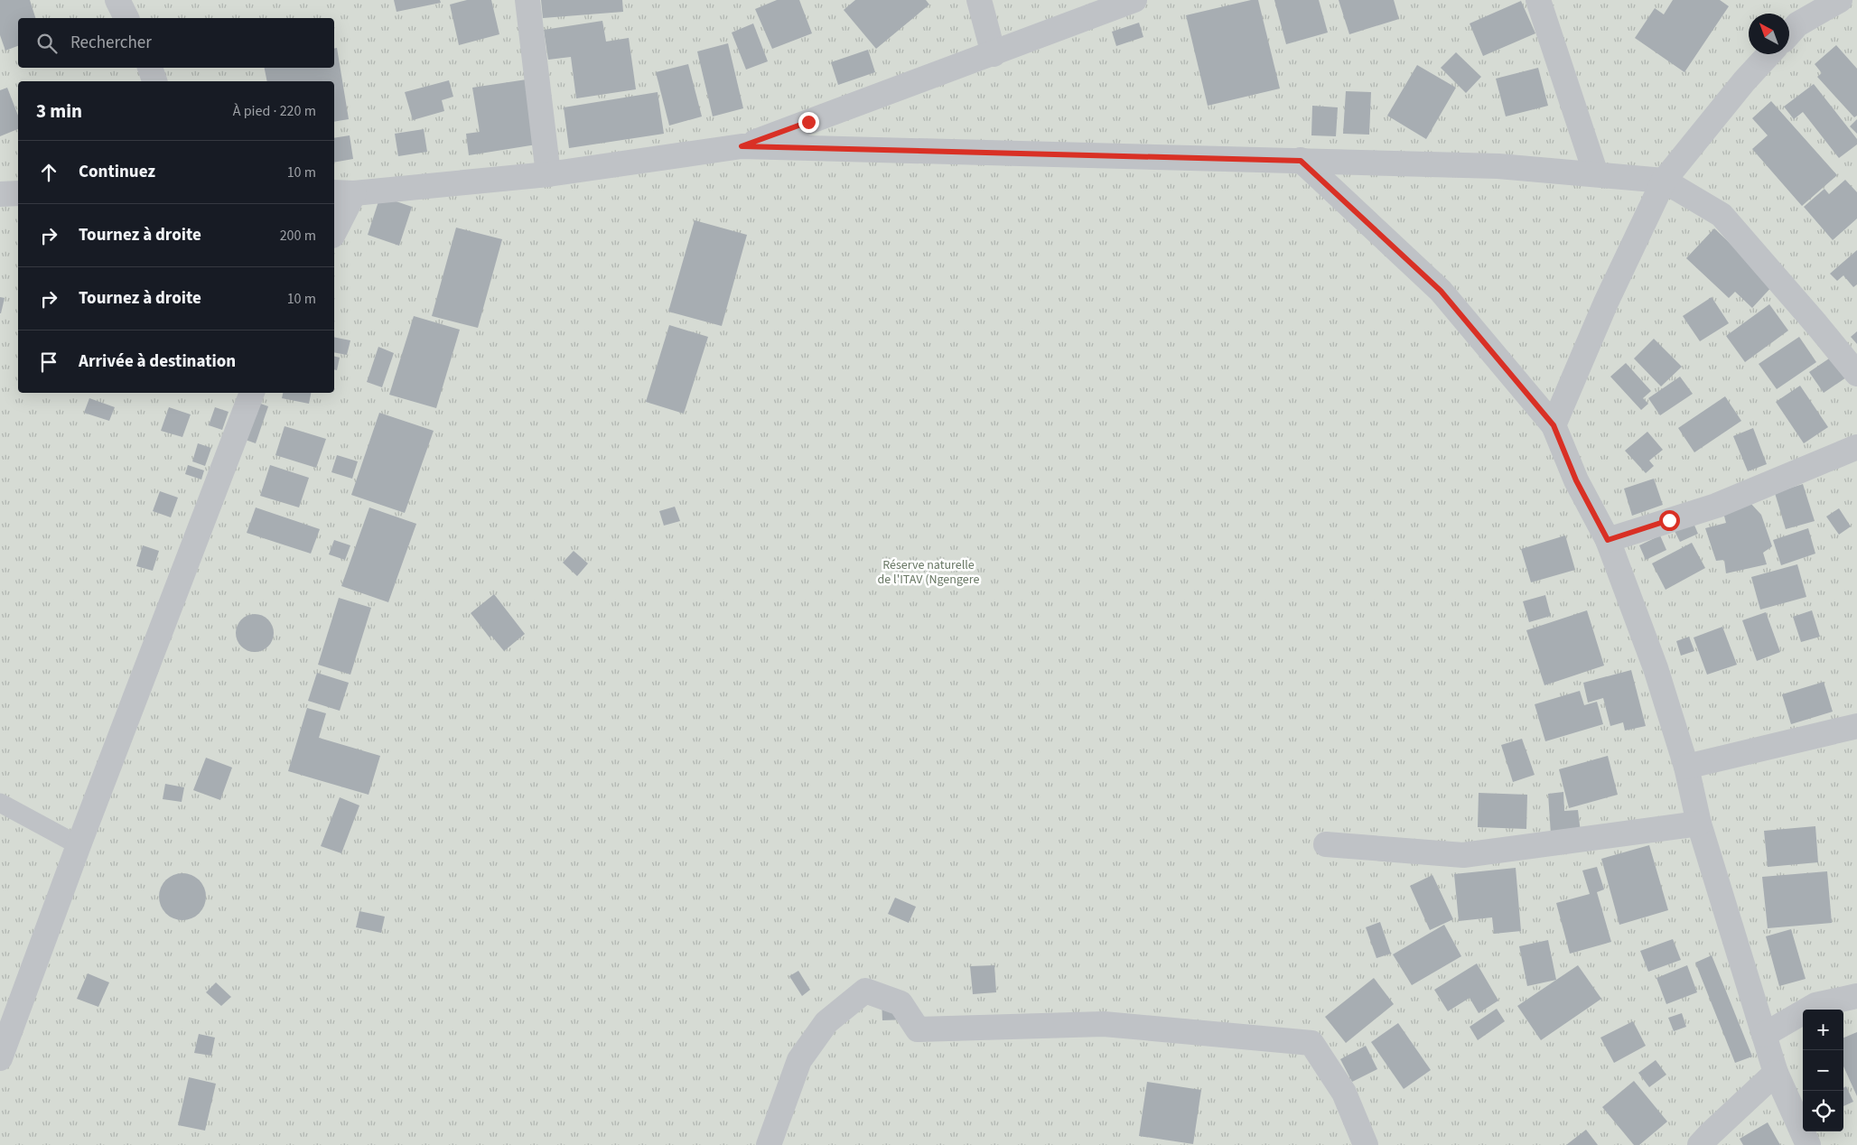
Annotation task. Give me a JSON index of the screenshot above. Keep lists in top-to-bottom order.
{
  "parks": ["Réserve naturelle de l'ITAV (Ngengere"],
  "north": "top left",
  "page": {
    "search": "Rechercher",
    "heading": ["3 min", "À pied · 220 m"],
    "list": [
      ["Continuez", "10 m"],
      ["Tournez à droite", "200 m"],
      ["Tournez à droite", "10 m"],
      "Arrivée à destination"
    ],
    "map_buttons": ["+", "−"]
  }
}
